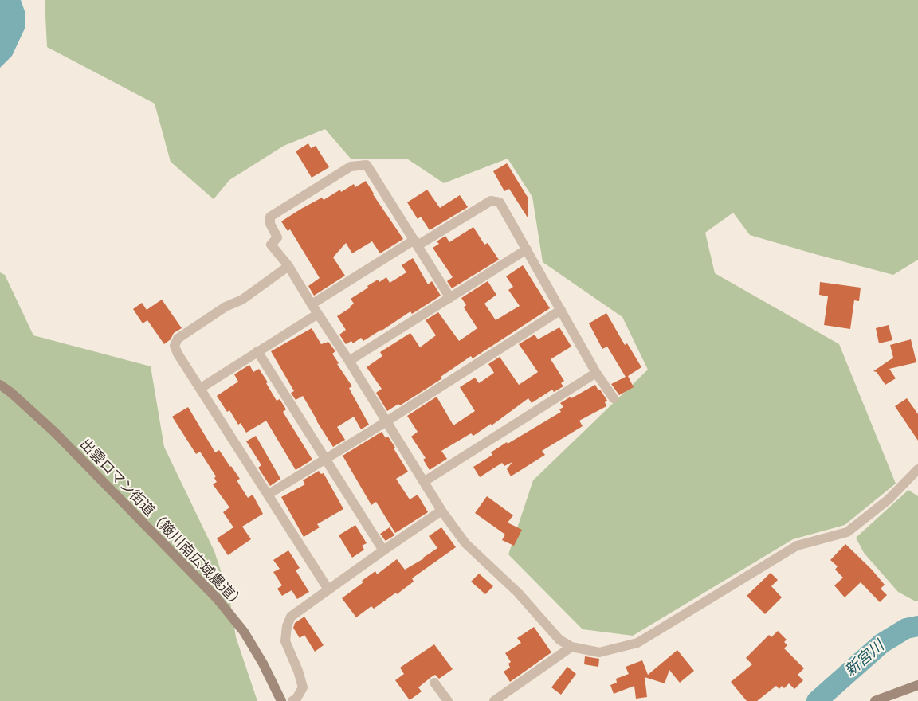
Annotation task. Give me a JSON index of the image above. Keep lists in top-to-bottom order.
{
  "streets": {
    "street": ["出雲ロマン街道（簸川南広域農道）"]
  },
  "water": ["新宮川"]
}
